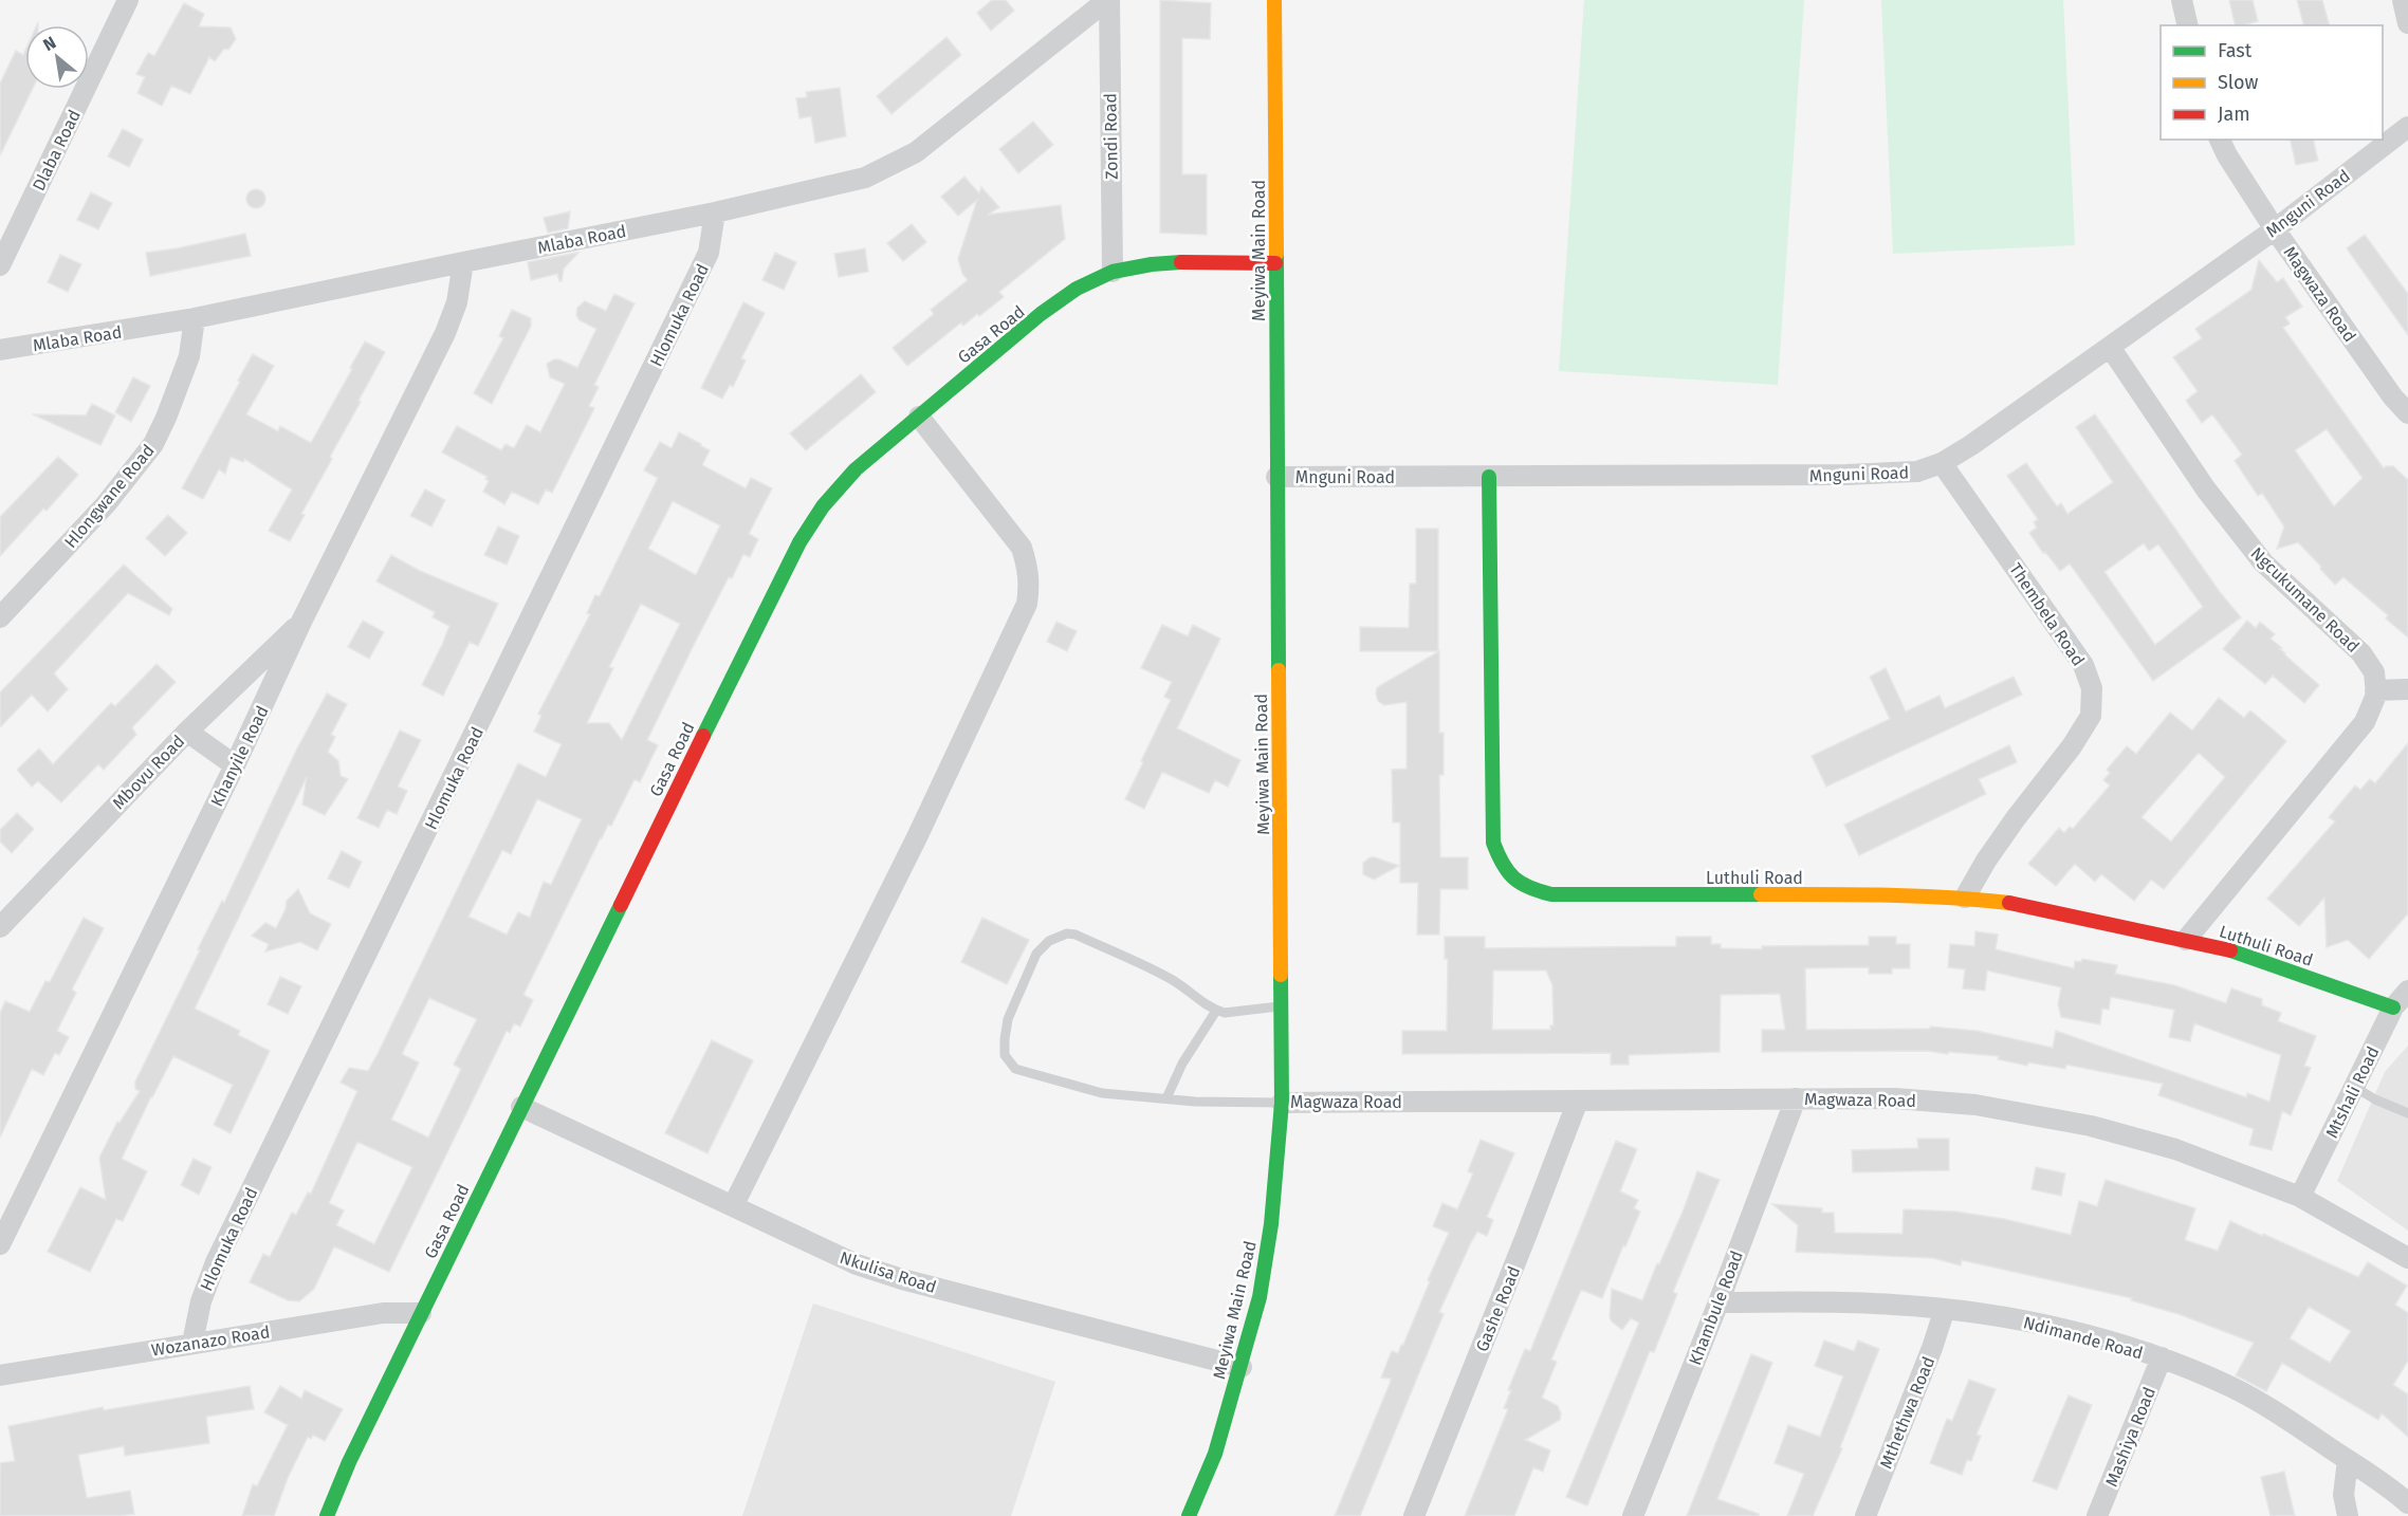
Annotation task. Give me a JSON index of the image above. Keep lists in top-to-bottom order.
{
  "streets": {
    "street": [
      "Zondi Road",
      "Dlaba Road",
      "Mnguni Road",
      "Mlaba Road",
      "Meyiwa Main Road",
      "Magwaza Road",
      "Hlomuka Road",
      "Gasa Road",
      "Hlongwane Road",
      "Ngcukumane Road",
      "Thembela Road",
      "Khanyile Road",
      "Mbovu Road",
      "Luthuli Road",
      "Mtshali Road",
      "Nkulisa Road",
      "Khambule Road",
      "Gashe Road",
      "Ndimande Road",
      "Wozanazo Road",
      "Mthethwa Road",
      "Mashiya Road"
    ]
  },
  "crossings": [
    ["Zondi Road", "Mlaba Road"],
    ["Zondi Road", "Gasa Road"],
    ["Mnguni Road", "Meyiwa Main Road"],
    ["Mnguni Road", "Magwaza Road"],
    ["Mnguni Road", "Ngcukumane Road"],
    ["Mnguni Road", "Thembela Road"],
    ["Mnguni Road", "Luthuli Road"],
    ["Mlaba Road", "Hlomuka Road"],
    ["Mlaba Road", "Hlongwane Road"],
    ["Mlaba Road", "Khanyile Road"],
    ["Meyiwa Main Road", "Magwaza Road"],
    ["Meyiwa Main Road", "Gasa Road"],
    ["Meyiwa Main Road", "Nkulisa Road"],
    ["Magwaza Road", "Mtshali Road"],
    ["Magwaza Road", "Khambule Road"],
    ["Magwaza Road", "Gashe Road"],
    ["Hlomuka Road", "Wozanazo Road"],
    ["Gasa Road", "Nkulisa Road"],
    ["Gasa Road", "Wozanazo Road"],
    ["Thembela Road", "Luthuli Road"],
    ["Khanyile Road", "Mbovu Road"],
    ["Luthuli Road", "Mtshali Road"],
    ["Khambule Road", "Ndimande Road"],
    ["Ndimande Road", "Mthethwa Road"],
    ["Ndimande Road", "Mashiya Road"]
  ],
  "legend": ["Fast", "Slow", "Jam"],
  "north": "top left"
}
